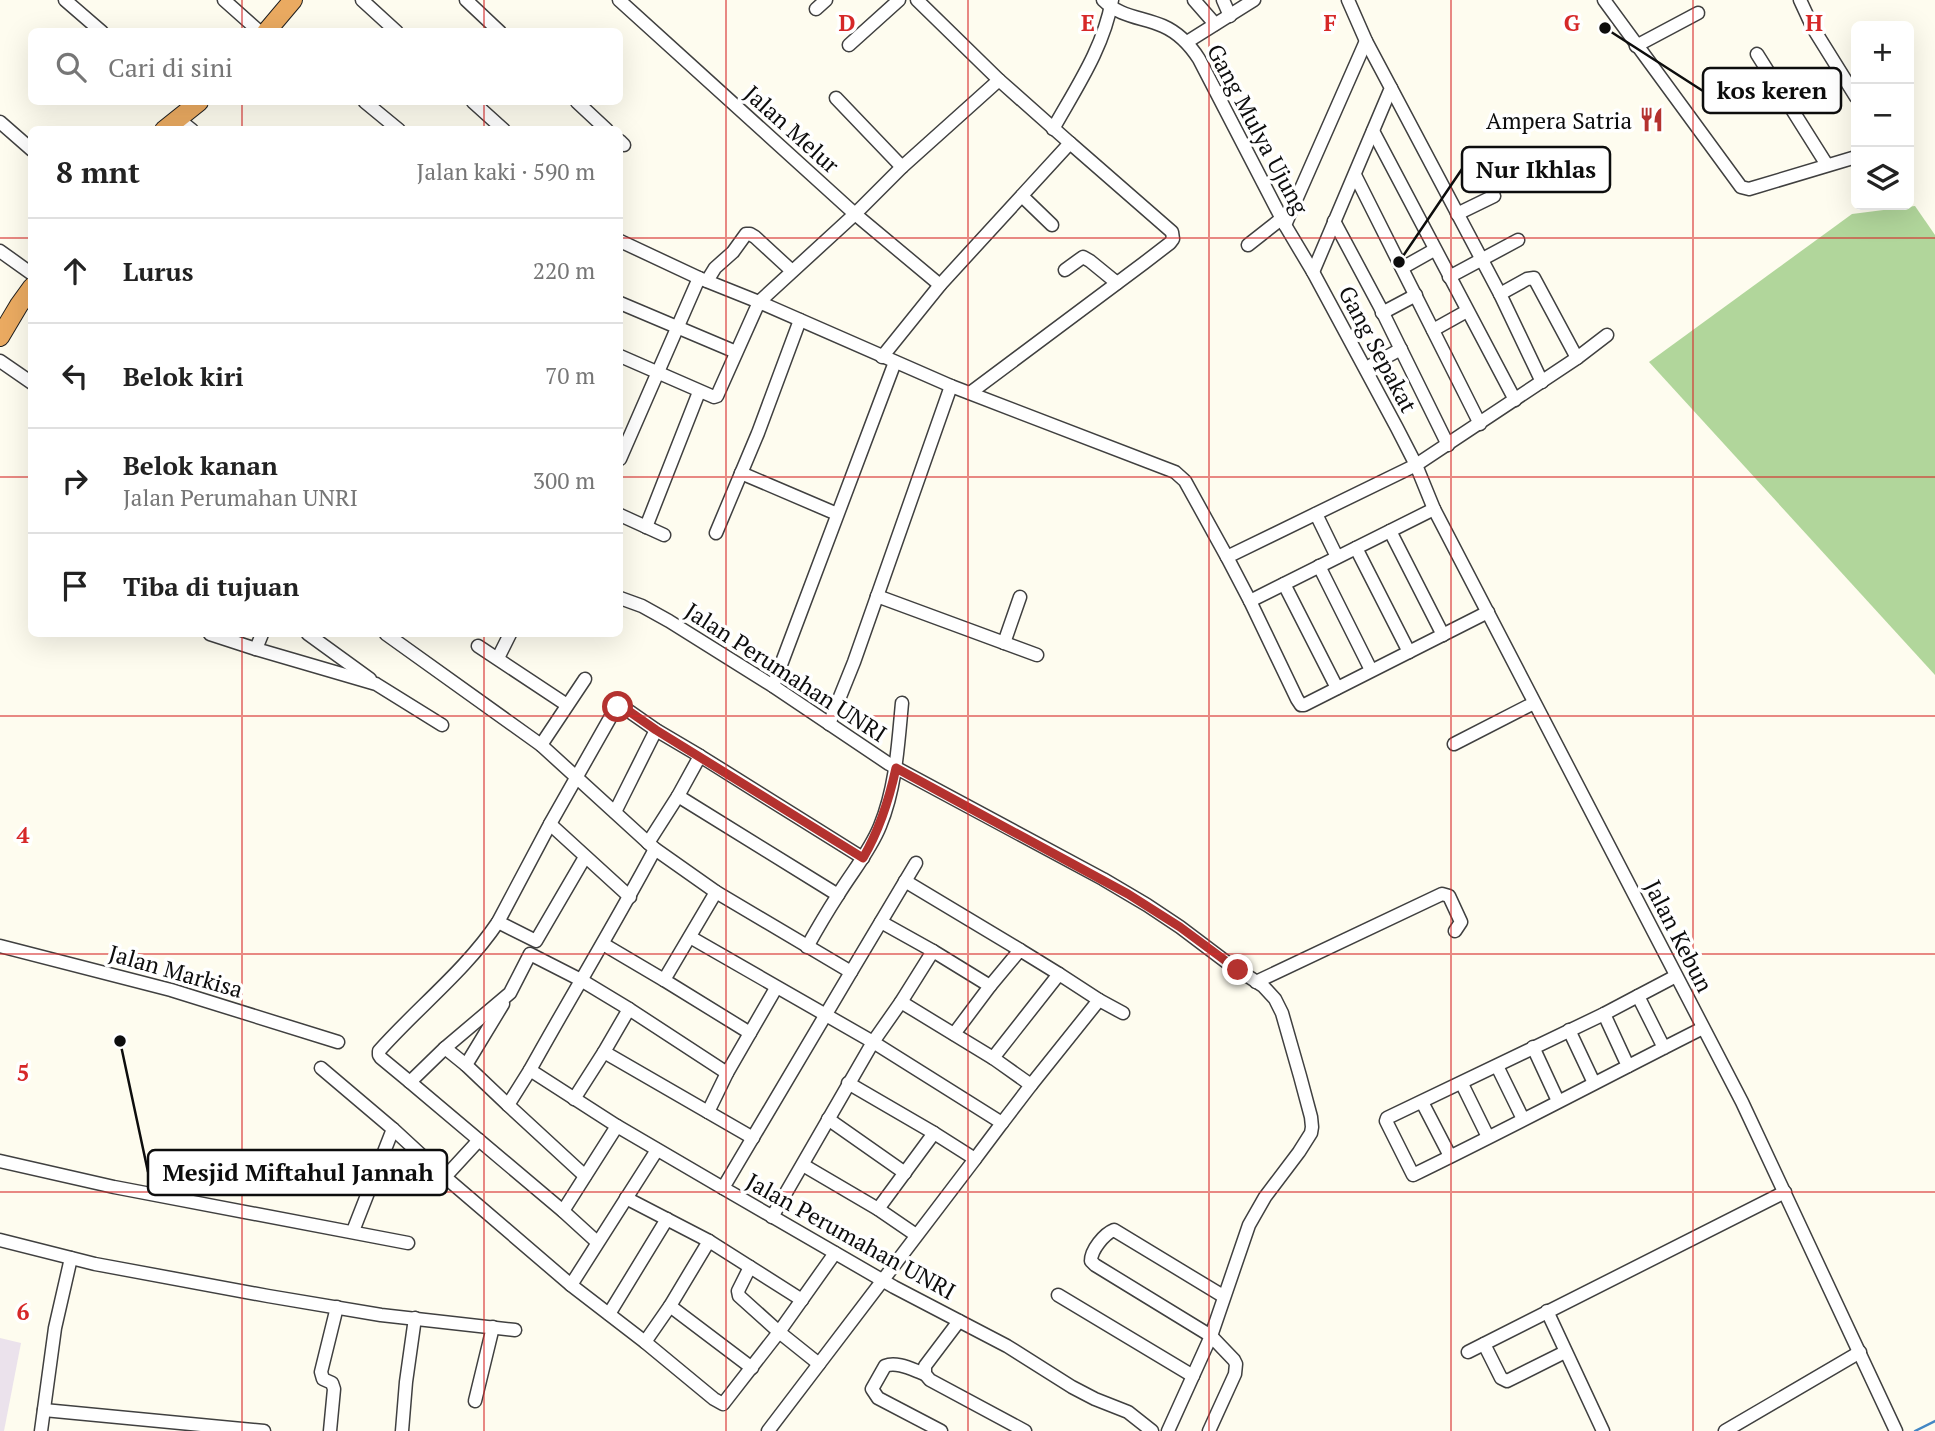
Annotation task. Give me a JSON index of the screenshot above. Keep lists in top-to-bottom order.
{
  "streets": {
    "street": [
      "Jalan Melur",
      "Gang Mulya Ujung",
      "Gang Sepakat",
      "Jalan Perumahan UNRI",
      "Jalan Kebun",
      "Jalan Markisa"
    ]
  },
  "crossings": [
    ["Gang Mulya Ujung", "Gang Sepakat"],
    ["Gang Sepakat", "Jalan Kebun"]
  ],
  "places": {
    "other": ["kos keren", "Nur Ikhlas", "Mesjid Miftahul Jannah"],
    "restaurant": ["Ampera Satria"]
  },
  "page": {
    "map_buttons": ["+", "−"],
    "search": "Cari di sini",
    "heading": ["8 mnt", "Jalan kaki · 590 m"],
    "list": [
      ["Lurus", "220 m"],
      ["Belok kiri", "70 m"],
      ["Belok kanan", "Jalan Perumahan UNRI", "300 m"],
      "Tiba di tujuan"
    ]
  },
  "grid": {
    "columns": [
      "D",
      "E",
      "F",
      "G",
      "H"
    ],
    "rows": ["4", "5", "6"]
  }
}
